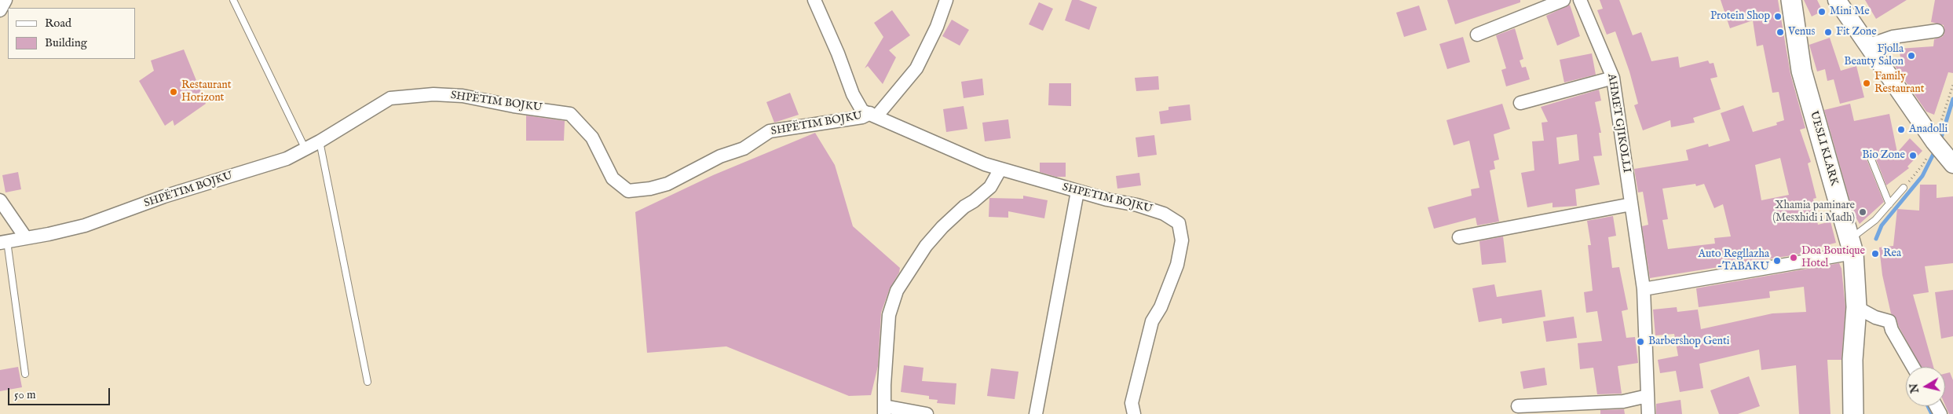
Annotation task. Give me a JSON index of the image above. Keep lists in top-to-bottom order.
{
  "streets": {
    "main road": ["UESLI KLARK"],
    "street": ["SHPËTIM BOJKU", "AHMET GJIKOLLI", "SHPETIM BOJKU"]
  },
  "crossings": [
    ["SHPËTIM BOJKU", "SHPETIM BOJKU"]
  ],
  "places": [
    "Mini Me",
    "Protein Shop",
    "Venus",
    "Fit Zone",
    "Fjolla Beauty Salon",
    "Family Restaurant",
    "Restaurant Horizont",
    "Anadolli",
    "Bio Zone",
    "Xhamia paminare (Mesxhidi i Madh)",
    "Rea",
    "Doa Boutique Hotel",
    "Auto Regllazha -TABAKU",
    "Barbershop Genti"
  ],
  "legend": ["Road", "Building"],
  "scale_bar": "50 m",
  "north": "left"
}
